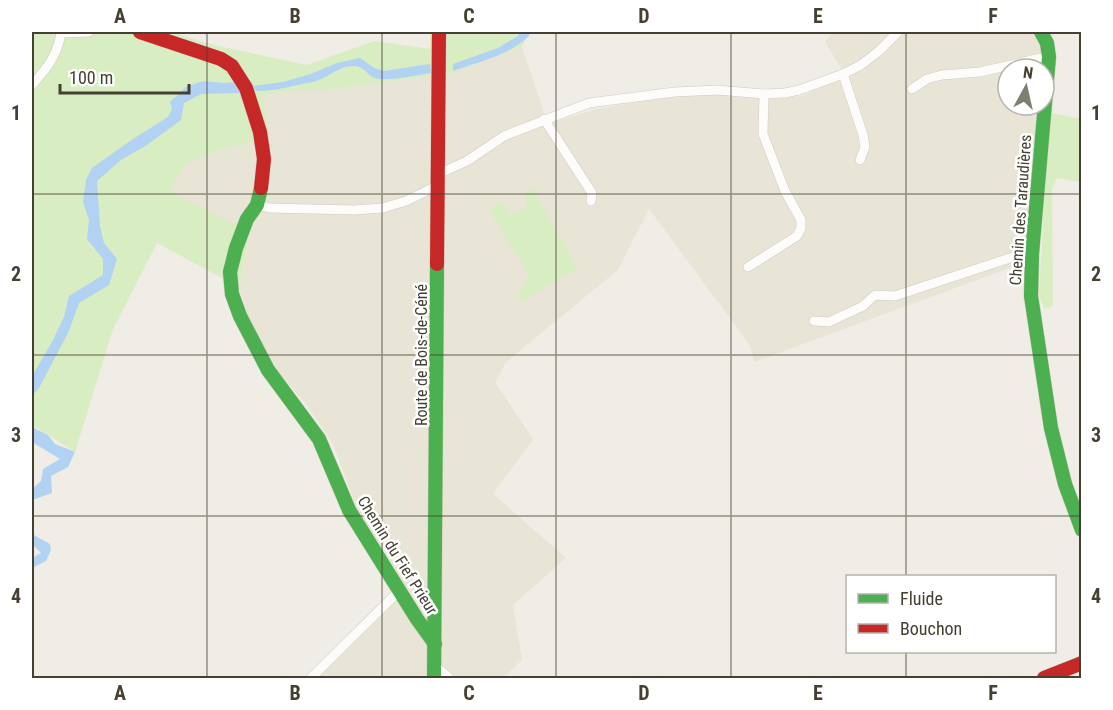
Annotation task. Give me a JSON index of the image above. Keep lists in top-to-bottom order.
{
  "streets": {
    "main road": ["Chemin des Taraudières", "Route de Bois-de-Céné", "Chemin du Fief Prieur"]
  },
  "crossings": [
    ["Route de Bois-de-Céné", "Chemin du Fief Prieur"]
  ],
  "legend": ["Fluide", "Bouchon"],
  "scale_bar": "100 m",
  "north": "top",
  "grid": {
    "columns": [
      "A",
      "B",
      "C",
      "D",
      "E",
      "F"
    ],
    "rows": [
      "1",
      "2",
      "3",
      "4"
    ]
  }
}
